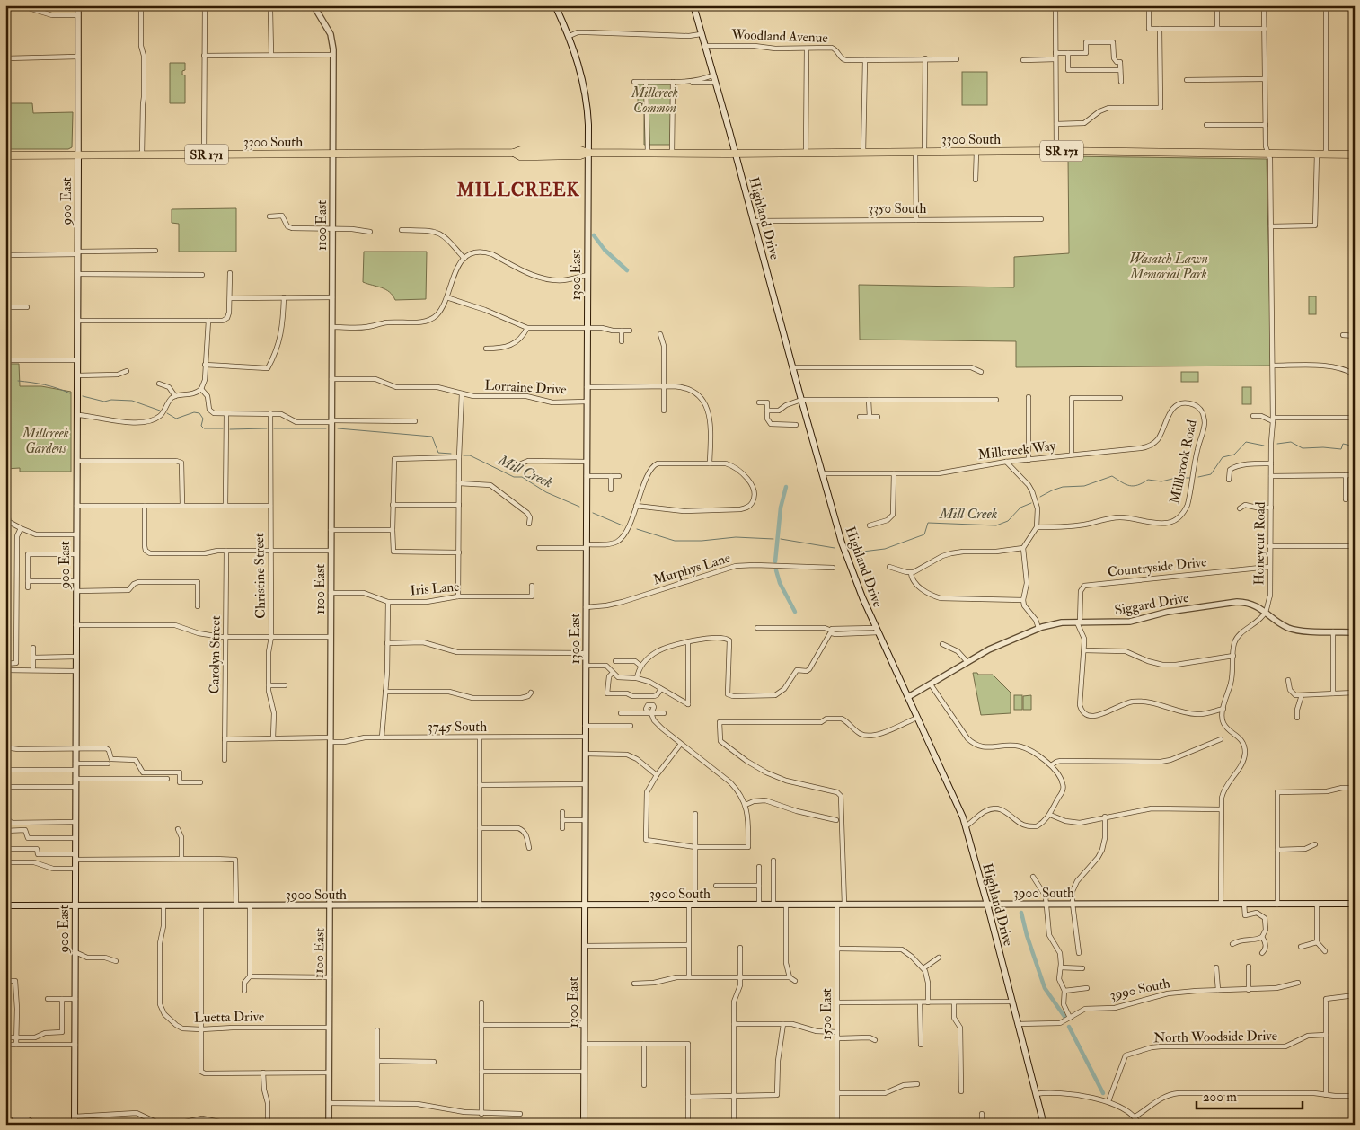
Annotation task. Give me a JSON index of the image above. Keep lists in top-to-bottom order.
{
  "streets": {
    "main road": [
      "3300 South",
      "SR 171",
      "900 East",
      "Highland Drive",
      "1300 East",
      "3900 South"
    ],
    "street": [
      "Woodland Avenue",
      "3350 South",
      "1100 East",
      "Lorraine Drive",
      "Millcreek Way",
      "Millbrook Road",
      "Honeycut Road",
      "Countryside Drive",
      "Murphys Lane",
      "Christine Street",
      "Iris Lane",
      "Siggard Drive",
      "Carolyn Street",
      "3745 South",
      "3990 South",
      "1500 East",
      "Luetta Drive",
      "North Woodside Drive"
    ]
  },
  "crossings": [
    ["Woodland Avenue", "Highland Drive"],
    ["3300 South", "900 East"],
    ["3300 South", "Highland Drive"],
    ["3300 South", "1100 East"],
    ["3300 South", "1300 East"],
    ["3300 South", "Honeycut Road"],
    ["900 East", "3900 South"],
    ["3350 South", "Highland Drive"],
    ["Highland Drive", "Millcreek Way"],
    ["Highland Drive", "Siggard Drive"],
    ["Highland Drive", "3900 South"],
    ["Highland Drive", "3990 South"],
    ["1100 East", "Lorraine Drive"],
    ["1100 East", "Iris Lane"],
    ["1100 East", "3745 South"],
    ["1100 East", "3900 South"],
    ["1100 East", "Luetta Drive"],
    ["1300 East", "Lorraine Drive"],
    ["1300 East", "Murphys Lane"],
    ["1300 East", "3745 South"],
    ["1300 East", "3900 South"],
    ["Millcreek Way", "Millbrook Road"],
    ["Honeycut Road", "Countryside Drive"],
    ["Honeycut Road", "Siggard Drive"],
    ["Countryside Drive", "Siggard Drive"],
    ["Christine Street", "3745 South"],
    ["Carolyn Street", "3745 South"],
    ["3900 South", "1500 East"],
    ["3900 South", "Luetta Drive"]
  ],
  "districts": ["MILLCREEK"],
  "water": ["Mill Creek"],
  "parks": ["Millcreek Common", "Wasatch Lawn Memorial Park", "Millcreek Gardens"],
  "scale_bar": "200 m"
}
